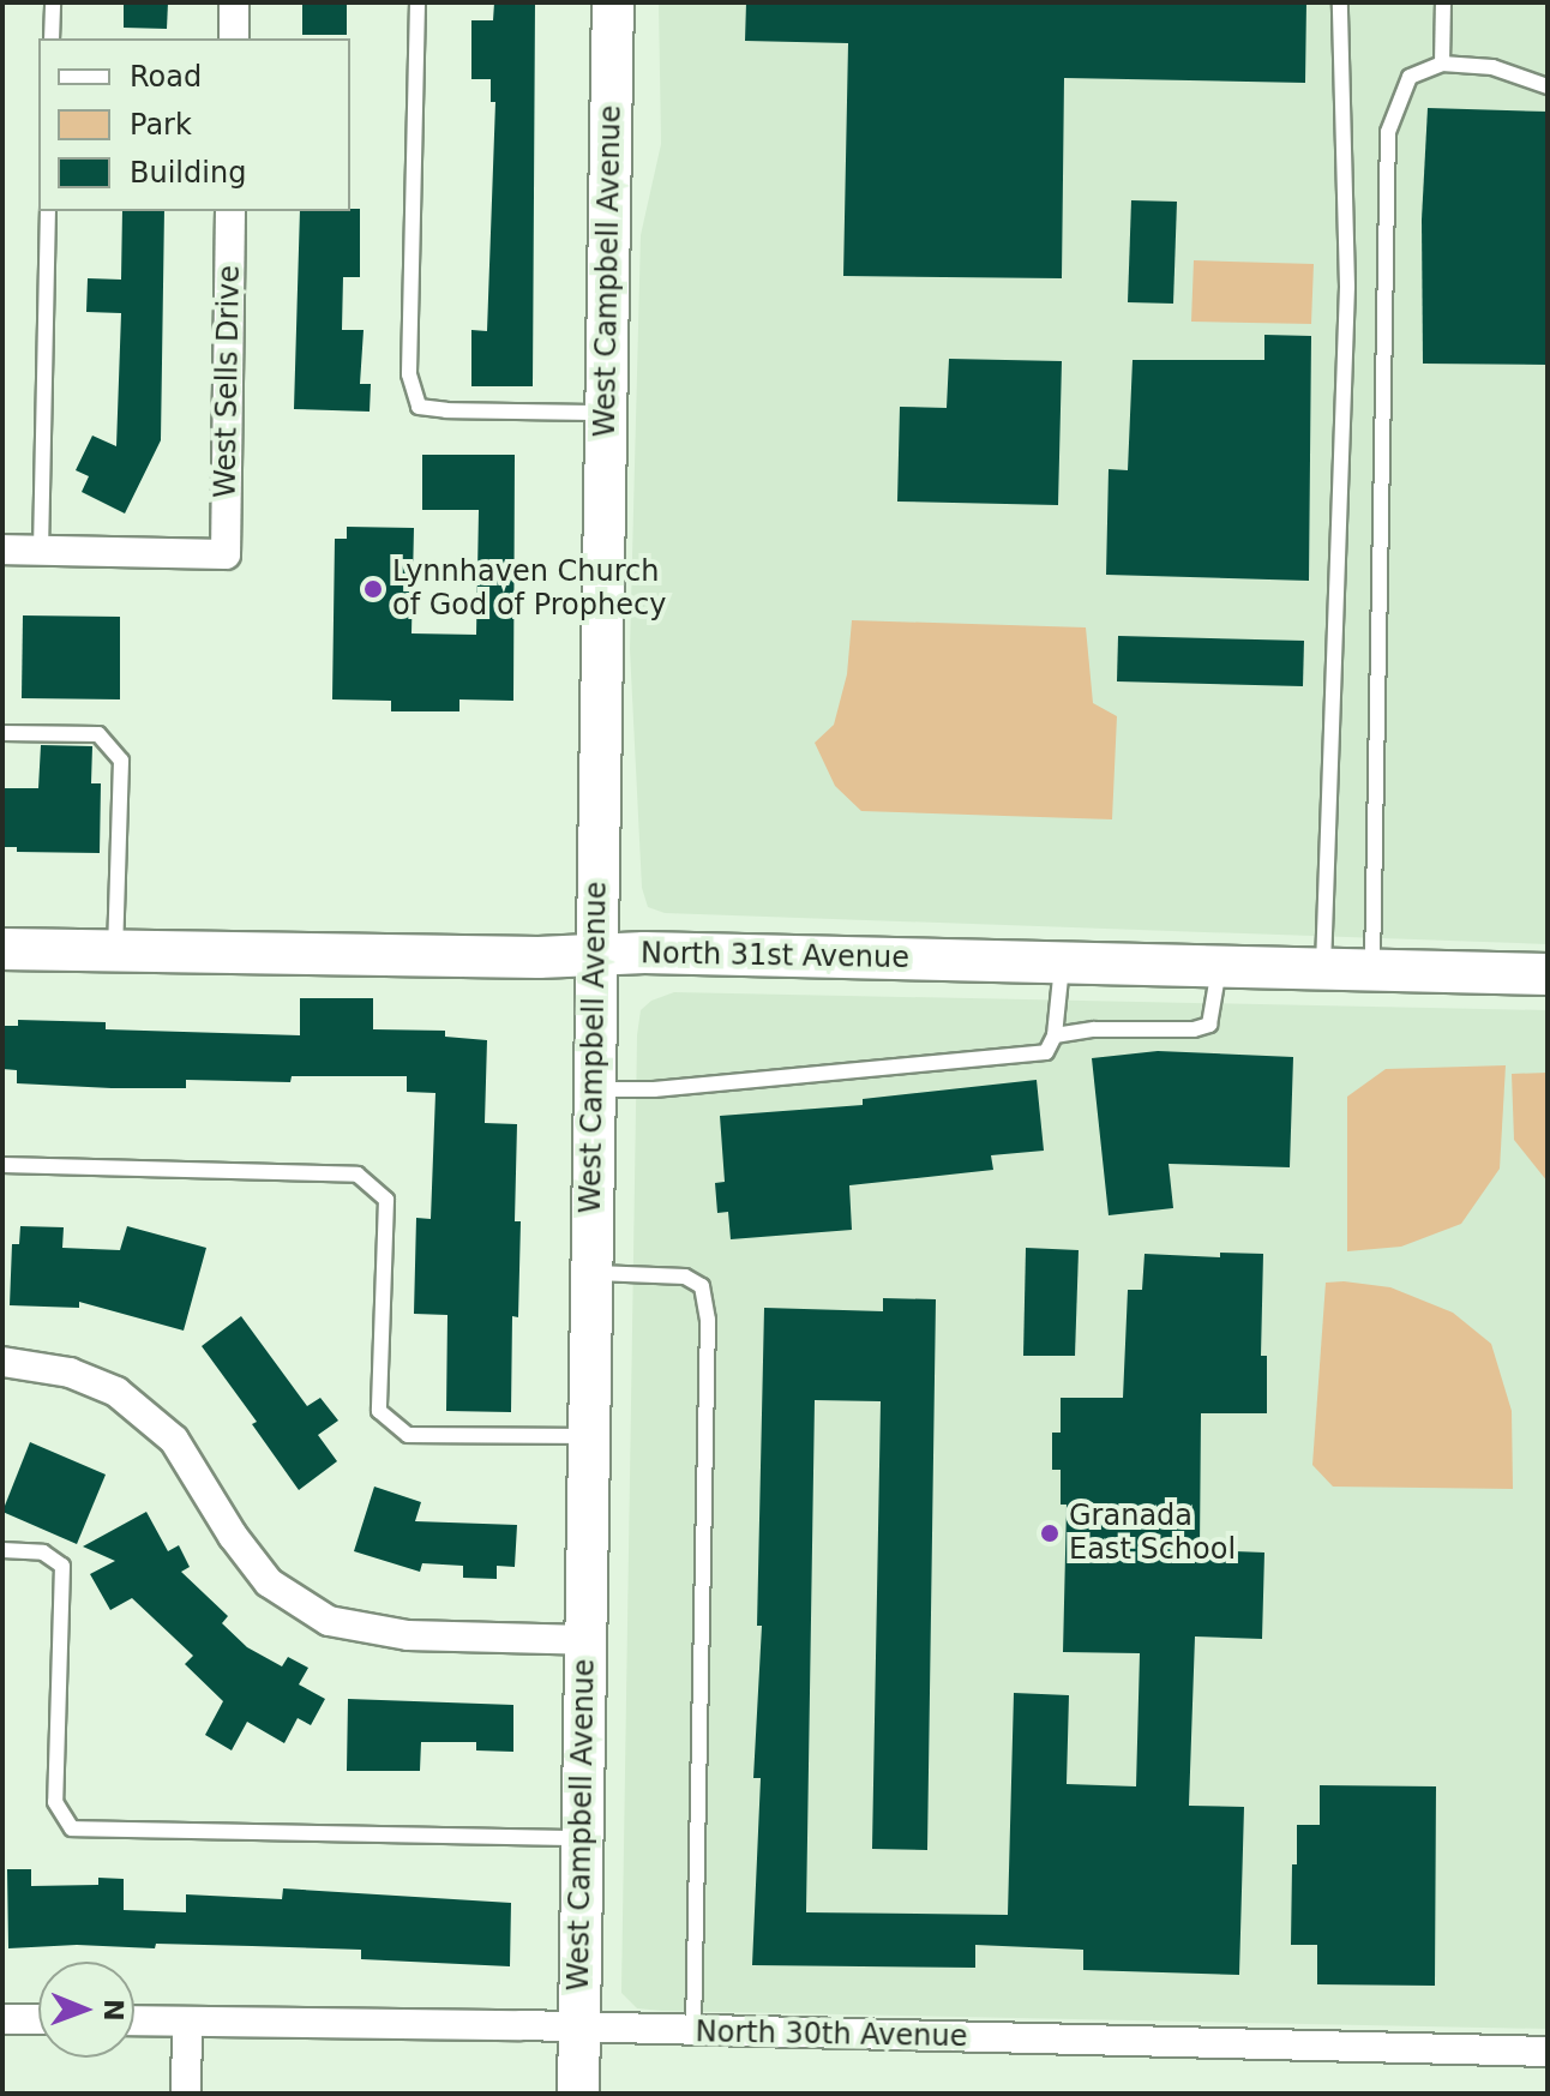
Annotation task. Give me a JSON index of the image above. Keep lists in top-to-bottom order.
{
  "streets": {
    "street": [
      "West Campbell Avenue",
      "West Sells Drive",
      "North 31st Avenue",
      "North 30th Avenue"
    ]
  },
  "crossings": [
    ["West Campbell Avenue", "North 31st Avenue"],
    ["West Campbell Avenue", "North 30th Avenue"]
  ],
  "places": ["Lynnhaven Church of God of Prophecy", "Granada East School"],
  "legend": ["Road", "Park", "Building"],
  "north": "right"
}
